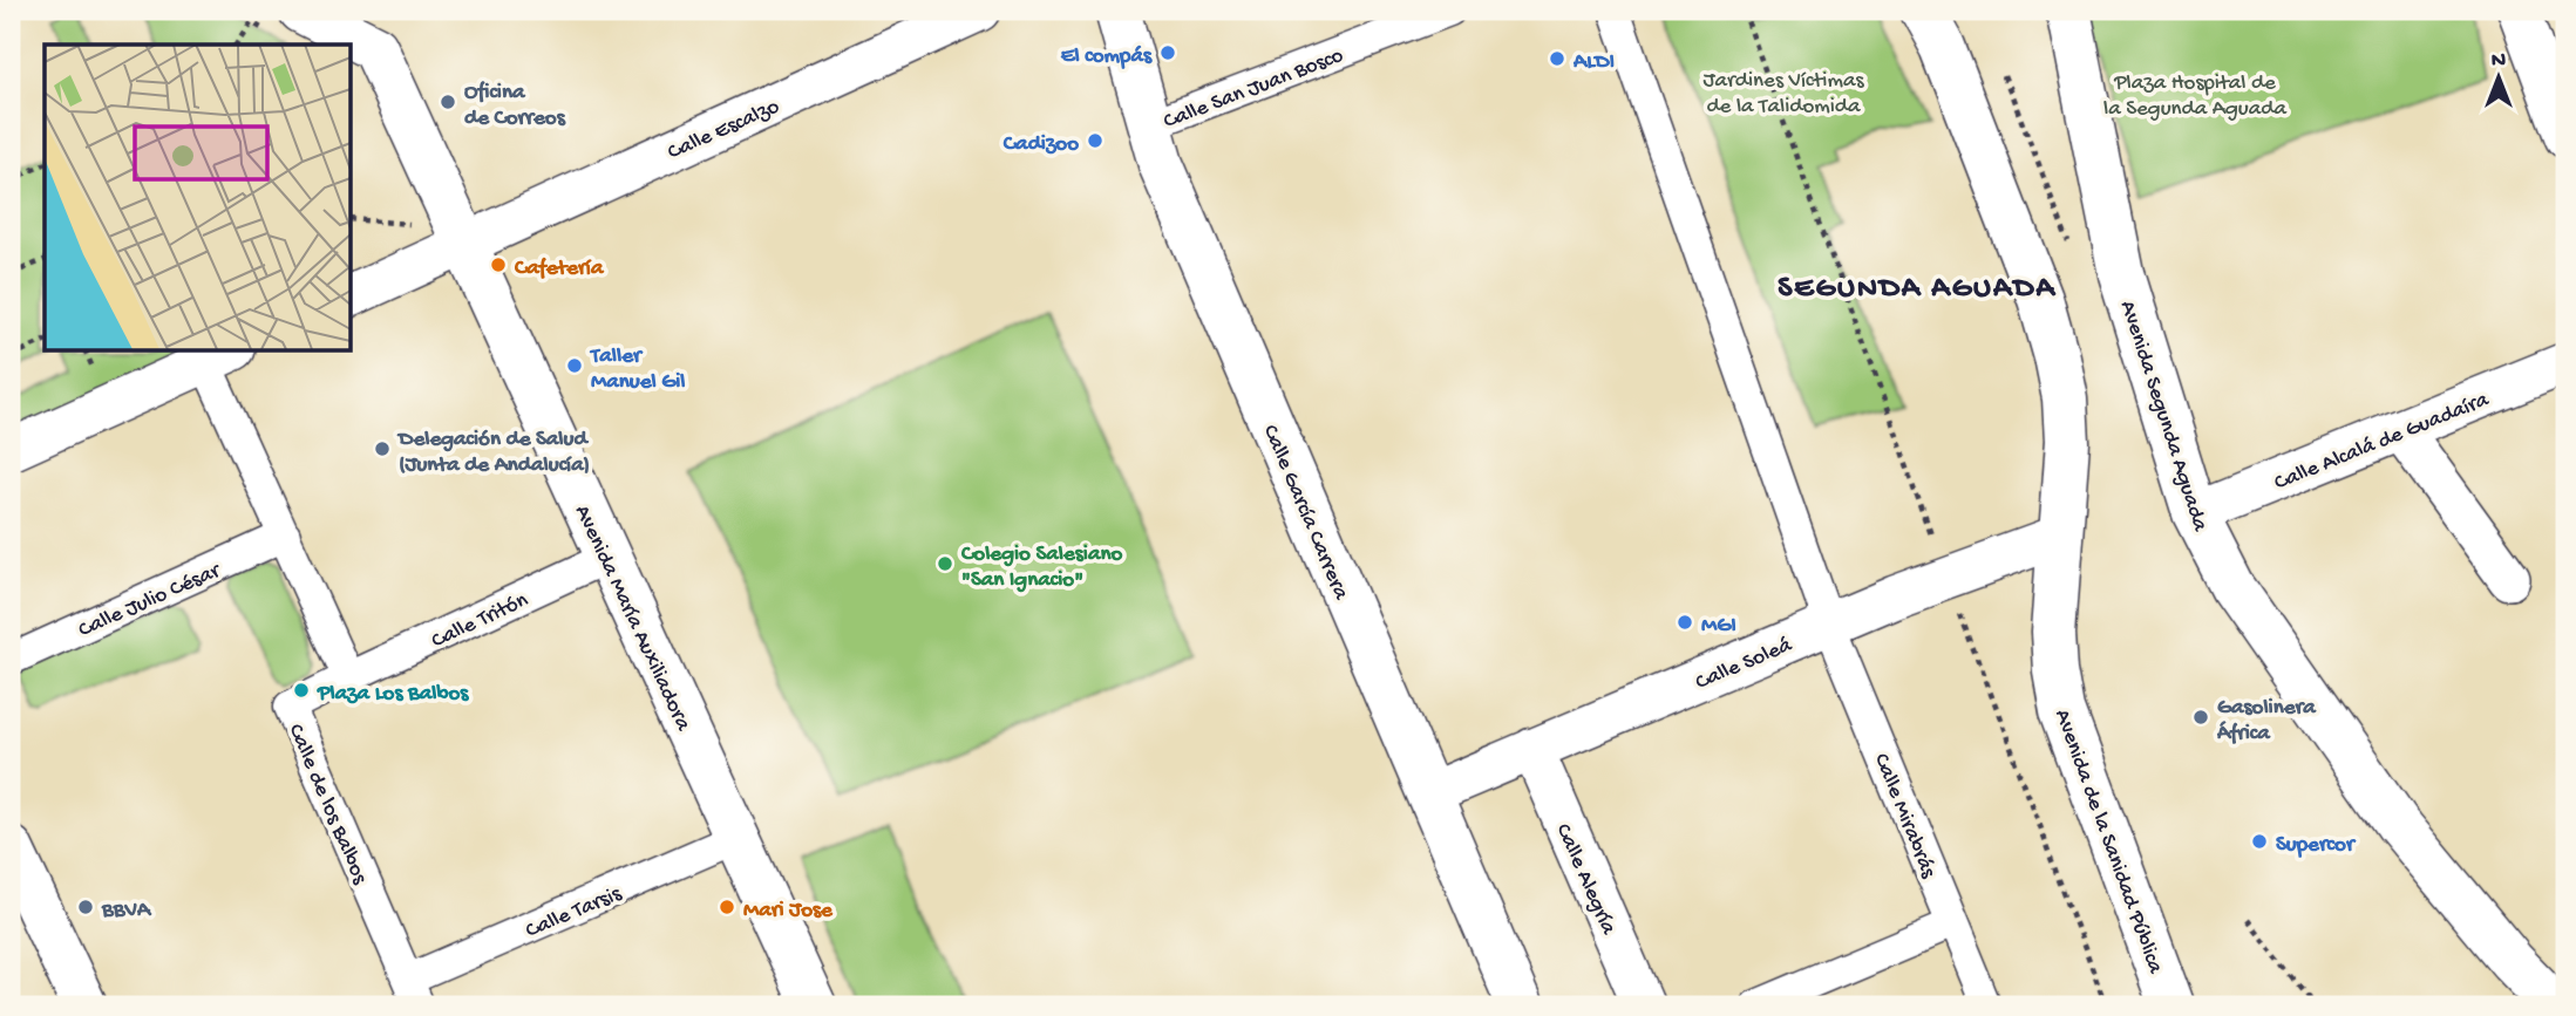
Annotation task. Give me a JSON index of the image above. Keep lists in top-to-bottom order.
{
  "streets": {
    "street": [
      "Calle San Juan Bosco",
      "Calle Escalzo",
      "Avenida Segunda Aguada",
      "Calle Alcalá de Guadaíra",
      "Calle García Carrera",
      "Calle Julio César",
      "Avenida María Auxiliadora",
      "Calle Tritón",
      "Calle Soleá",
      "Calle de los Balbos",
      "Calle Mirabrás",
      "Avenida de la Sanidad Pública",
      "Calle Alegría",
      "Calle Tarsis"
    ]
  },
  "crossings": [
    ["Calle San Juan Bosco", "Calle García Carrera"],
    ["Calle Escalzo", "Avenida María Auxiliadora"],
    ["Avenida Segunda Aguada", "Calle Alcalá de Guadaíra"],
    ["Calle García Carrera", "Calle Soleá"],
    ["Avenida María Auxiliadora", "Calle Tritón"],
    ["Avenida María Auxiliadora", "Calle Tarsis"],
    ["Calle Tritón", "Calle de los Balbos"],
    ["Calle Soleá", "Calle Mirabrás"],
    ["Calle Soleá", "Avenida de la Sanidad Pública"],
    ["Calle Soleá", "Calle Alegría"],
    ["Calle de los Balbos", "Calle Tarsis"]
  ],
  "districts": ["SEGUNDA AGUADA"],
  "parks": ["Jardines Víctimas de la Talidomida", "Plaza Hospital de la Segunda Aguada"],
  "places": [
    "El compás",
    "ALDI",
    "Oficina de Correos",
    "Cadizoo",
    "Cafetería",
    "Taller Manuel Gil",
    "Delegación de Salud (Junta de Andalucía)",
    "Colegio Salesiano \"San Ignacio\"",
    "MGI",
    "Plaza Los Balbos",
    "Gasolinera África",
    "Supercor",
    "BBVA",
    "Mari Jose"
  ],
  "north": "top"
}
